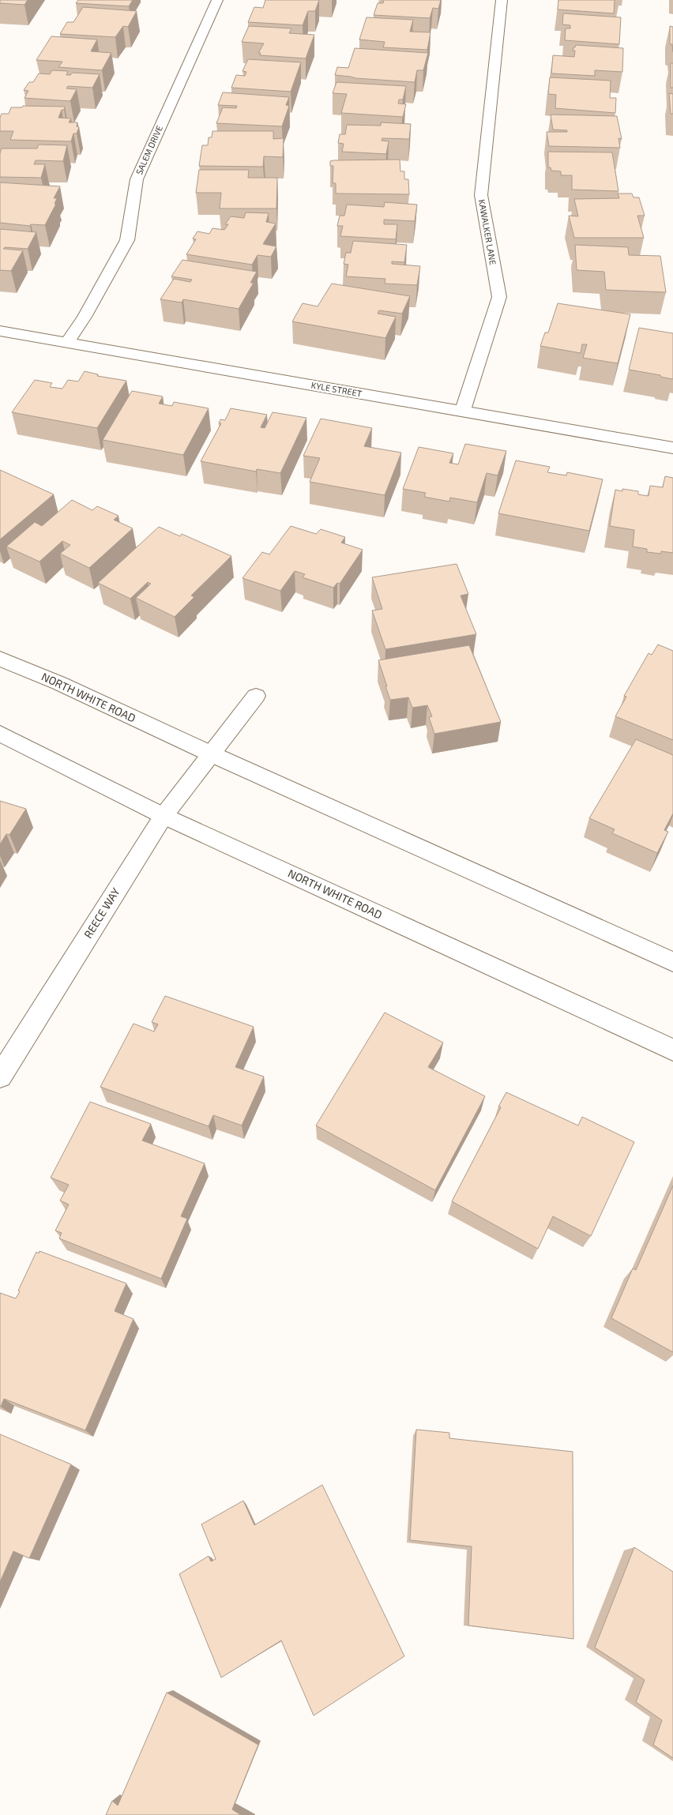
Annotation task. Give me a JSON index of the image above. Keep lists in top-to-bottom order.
{
  "streets": {
    "street": [
      "SALEM DRIVE",
      "KAWALKER LANE",
      "KYLE STREET",
      "NORTH WHITE ROAD",
      "REECE WAY"
    ]
  },
  "crossings": [
    ["SALEM DRIVE", "KYLE STREET"],
    ["KAWALKER LANE", "KYLE STREET"],
    ["NORTH WHITE ROAD", "REECE WAY"]
  ]
}
